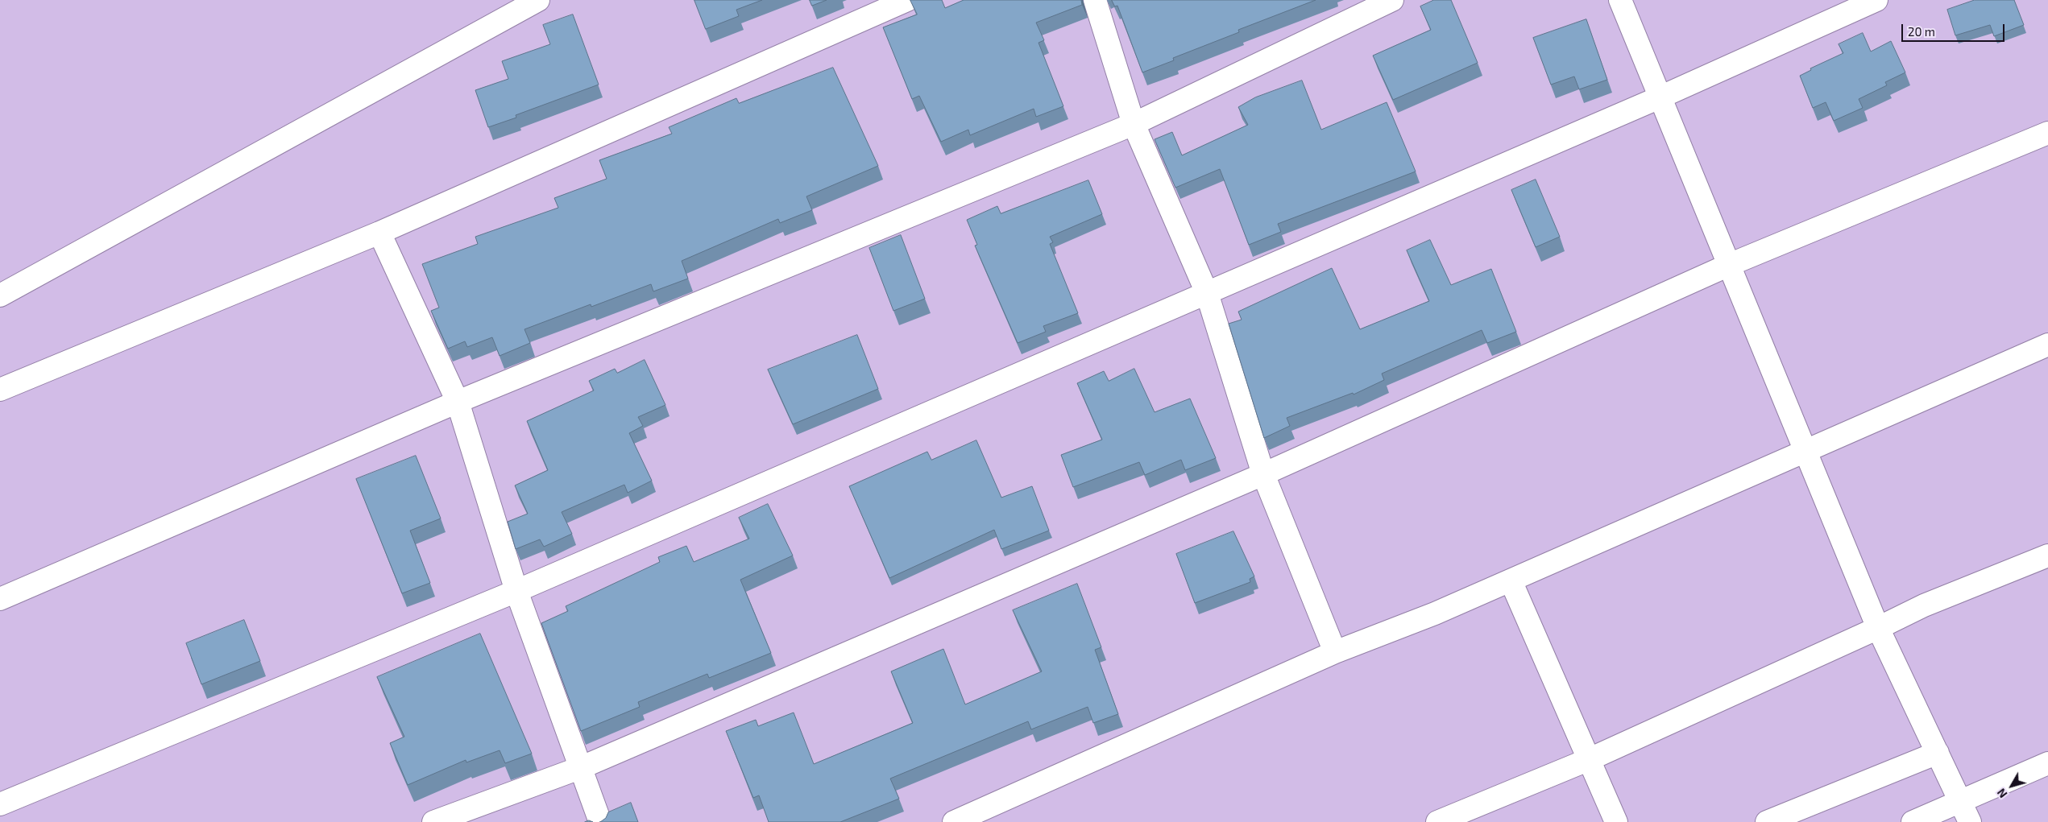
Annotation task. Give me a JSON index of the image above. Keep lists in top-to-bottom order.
{
  "scale_bar": "20 m",
  "north": "bottom left"
}
